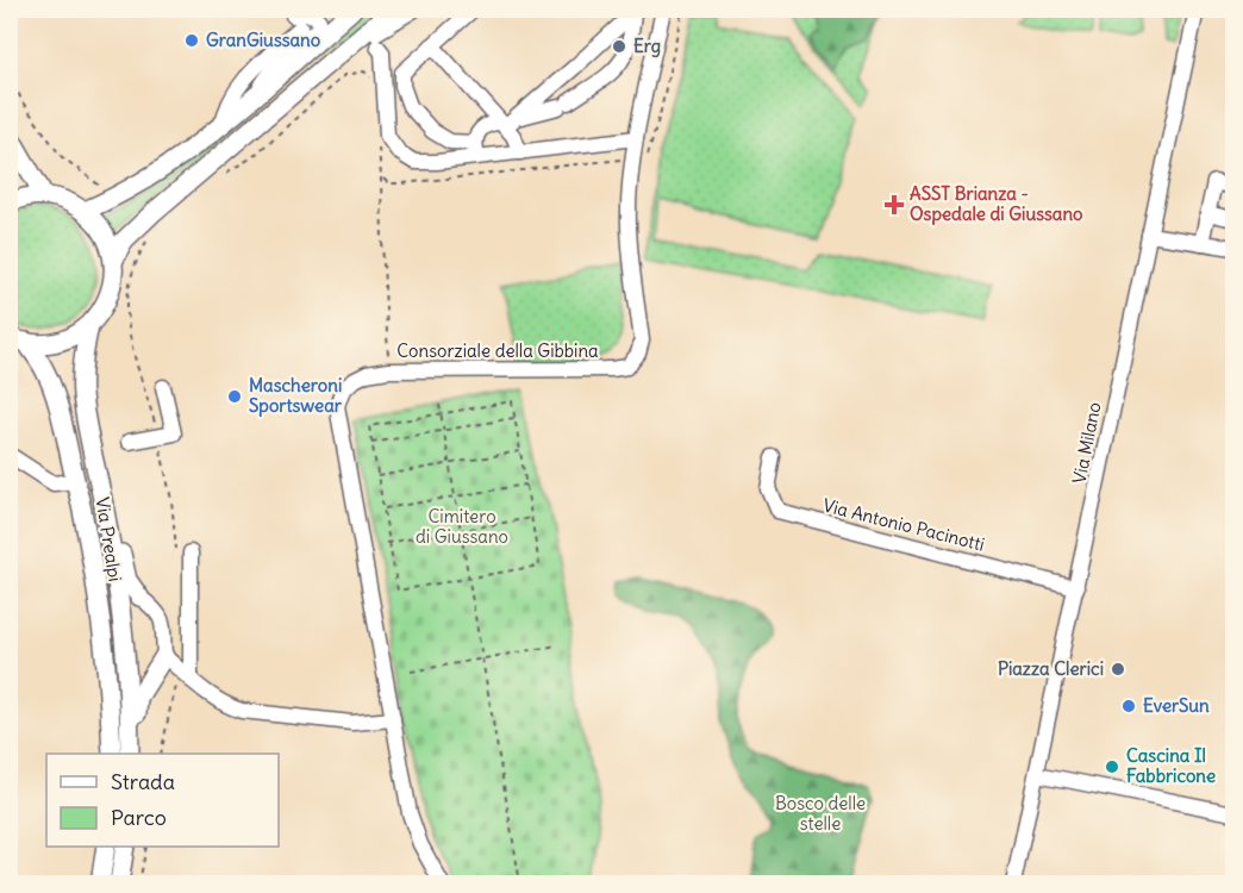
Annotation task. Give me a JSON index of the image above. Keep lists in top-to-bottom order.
{
  "streets": {
    "main road": ["Via Prealpi"],
    "street": ["Consorziale della Gibbina", "Via Milano", "Via Antonio Pacinotti"]
  },
  "crossings": [
    ["Via Milano", "Via Antonio Pacinotti"]
  ],
  "parks": ["Cimitero di Giussano", "Bosco delle stelle"],
  "places": {
    "other": [
      "GranGiussano",
      "Erg",
      "Mascheroni Sportswear",
      "Piazza Clerici",
      "EverSun",
      "Cascina Il Fabbricone"
    ],
    "health": ["ASST Brianza - Ospedale di Giussano"]
  },
  "legend": ["Strada", "Parco"]
}
